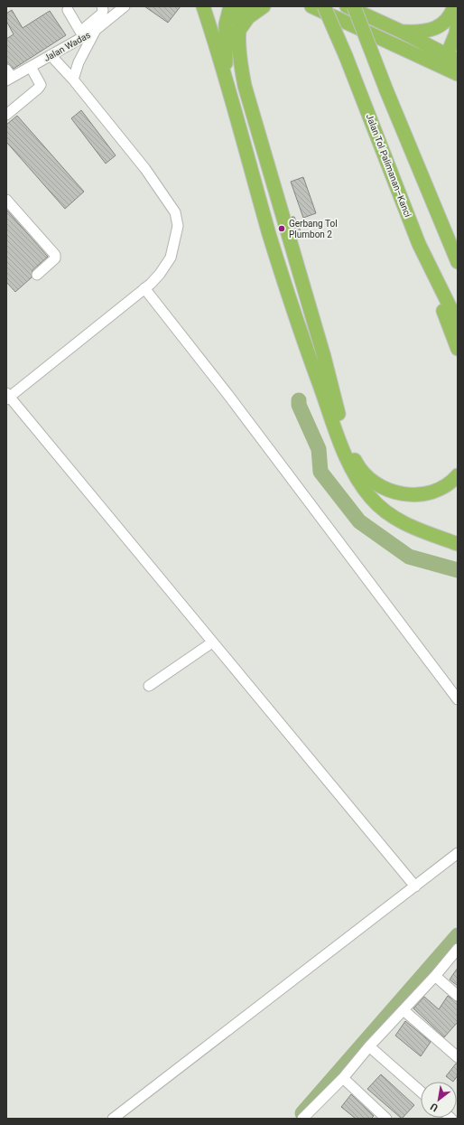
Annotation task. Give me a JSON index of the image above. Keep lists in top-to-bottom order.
{
  "streets": {
    "highway": ["Jalan Tol Palimanan–Kanci"],
    "street": ["Jalan Wadas"]
  },
  "places": ["Gerbang Tol Plumbon 2"],
  "north": "bottom left"
}
